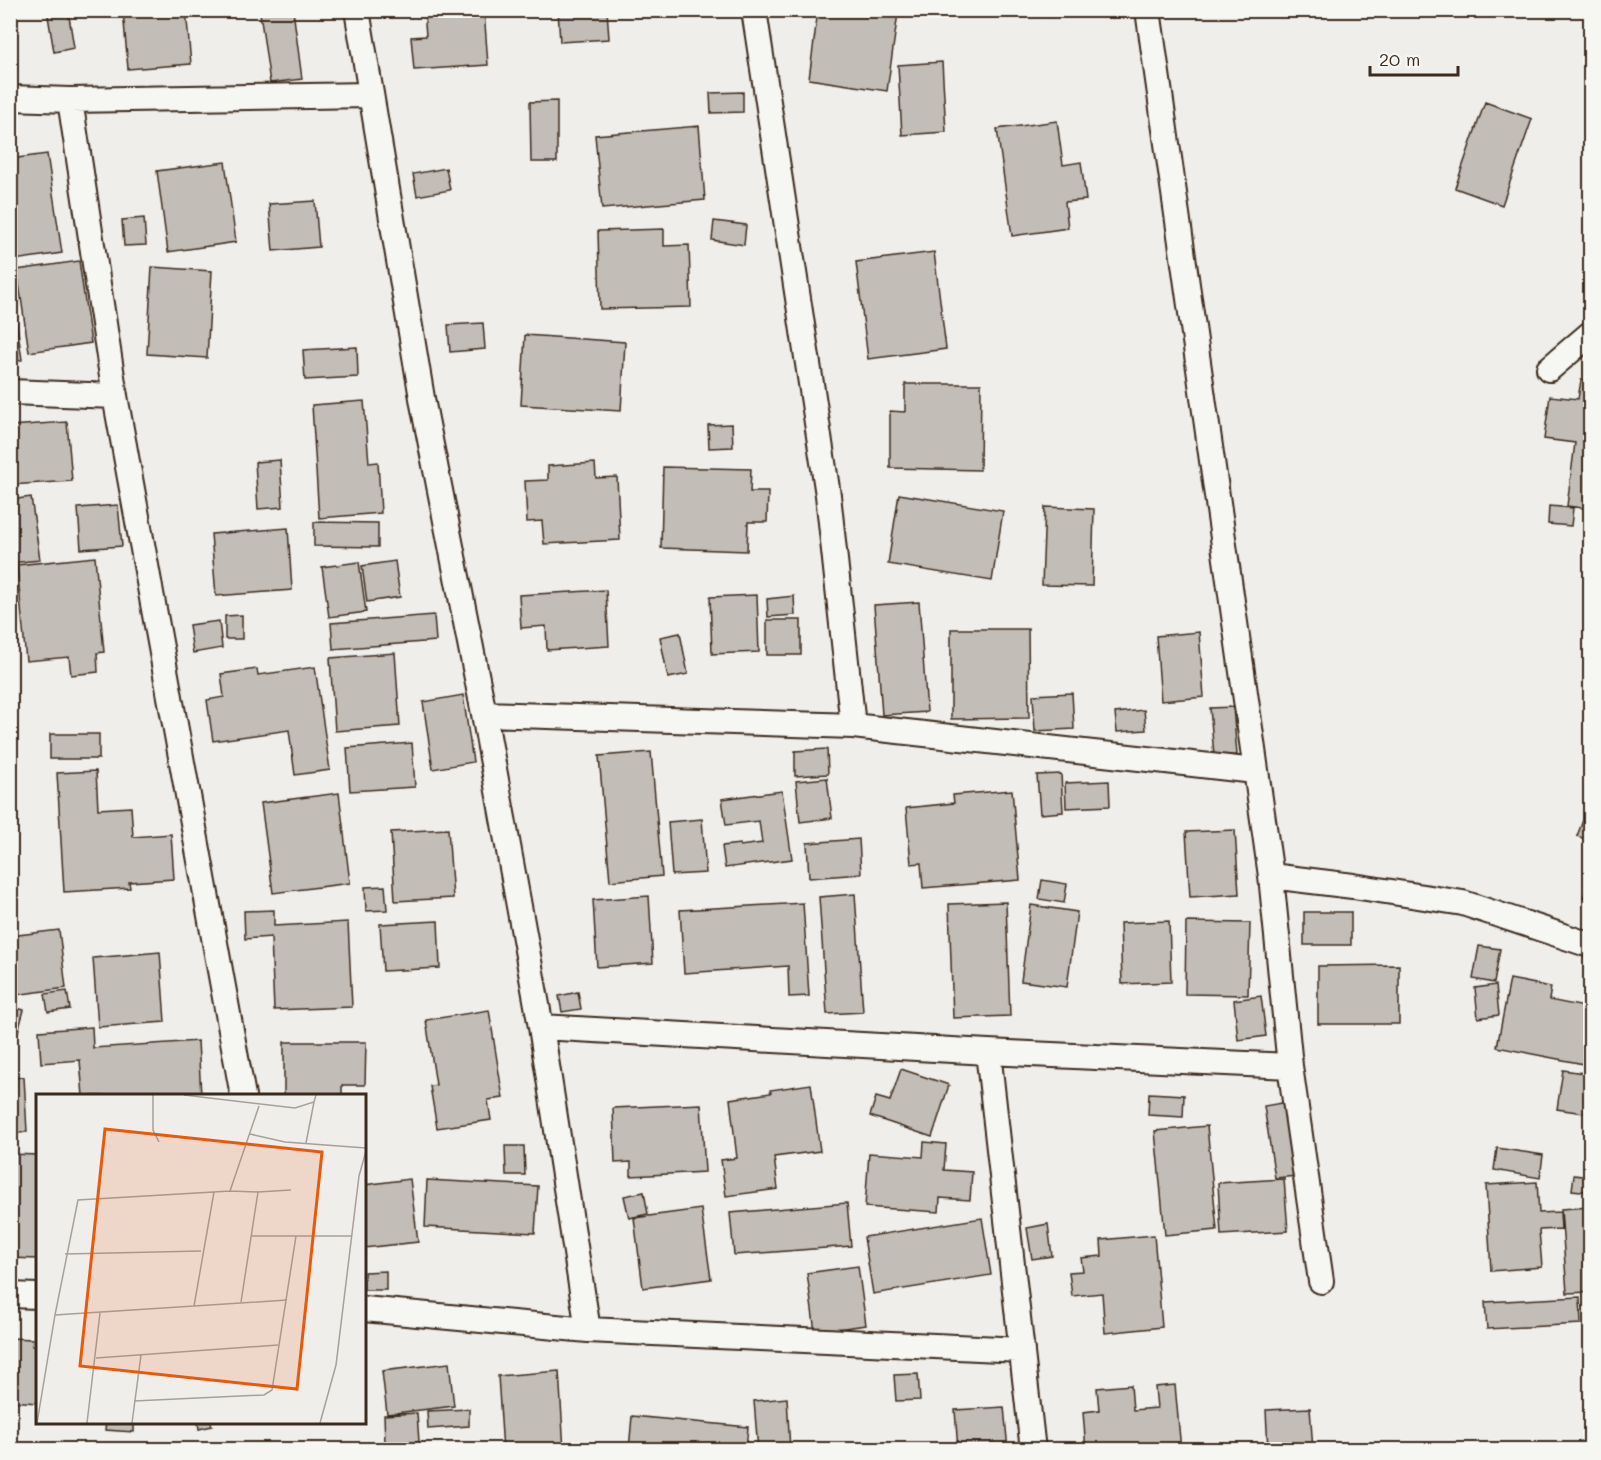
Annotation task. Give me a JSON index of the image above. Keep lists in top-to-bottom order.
{
  "scale_bar": "20 m"
}
